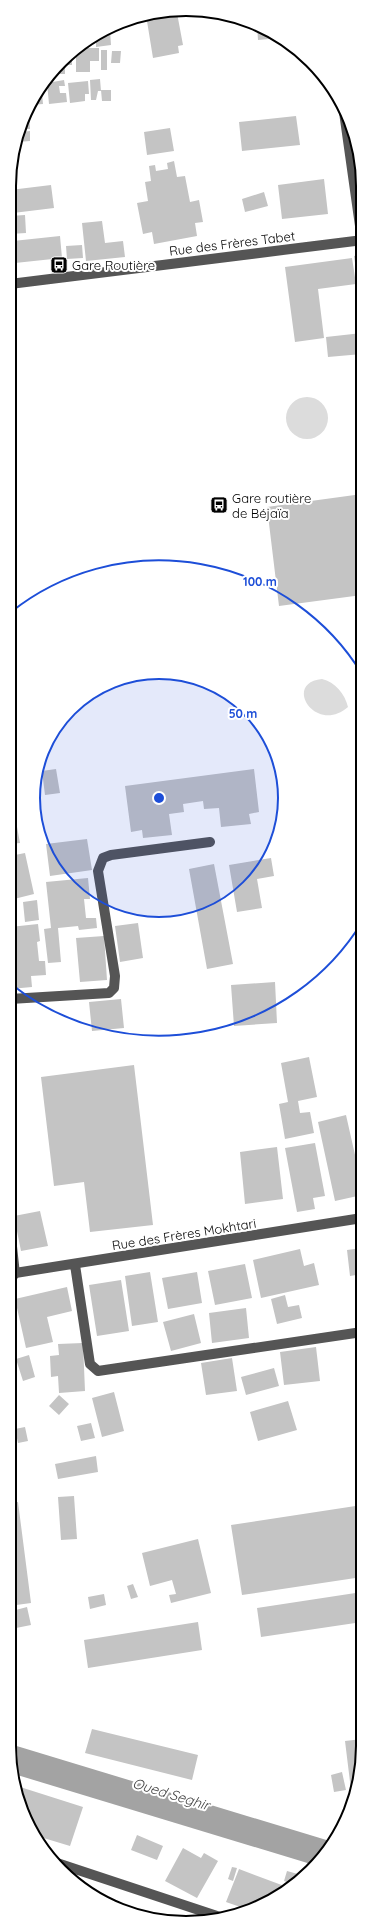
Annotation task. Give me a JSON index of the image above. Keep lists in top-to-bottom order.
{
  "streets": {
    "street": ["Rue des Frères Tabet", "Rue des Frères Mokhtari"]
  },
  "water": ["Oued Seghir"],
  "places": {
    "bus stop": ["Gare Routière", "Gare routière de Béjaïa"]
  },
  "rings": ["100 m", "50 m"]
}
